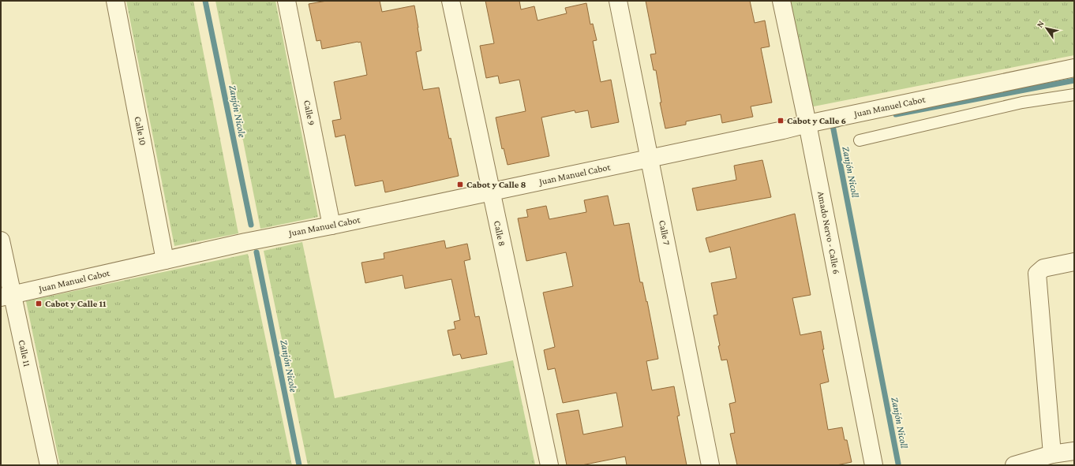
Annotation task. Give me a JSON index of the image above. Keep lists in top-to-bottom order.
{
  "streets": {
    "street": [
      "Juan Manuel Cabot",
      "Calle 9",
      "Calle 10",
      "Calle 7",
      "Amado Nervo - Calle 6",
      "Calle 8",
      "Calle 11"
    ]
  },
  "crossings": [
    ["Juan Manuel Cabot", "Calle 9"],
    ["Juan Manuel Cabot", "Calle 10"],
    ["Juan Manuel Cabot", "Calle 7"],
    ["Juan Manuel Cabot", "Amado Nervo - Calle 6"],
    ["Juan Manuel Cabot", "Calle 8"],
    ["Juan Manuel Cabot", "Calle 11"]
  ],
  "water": ["Zanjón Nicole", "Zanjón Nicoll"],
  "places": {
    "transit": ["Cabot y Calle 6", "Cabot y Calle 8", "Cabot y Calle 11"]
  },
  "north": "top left"
}
